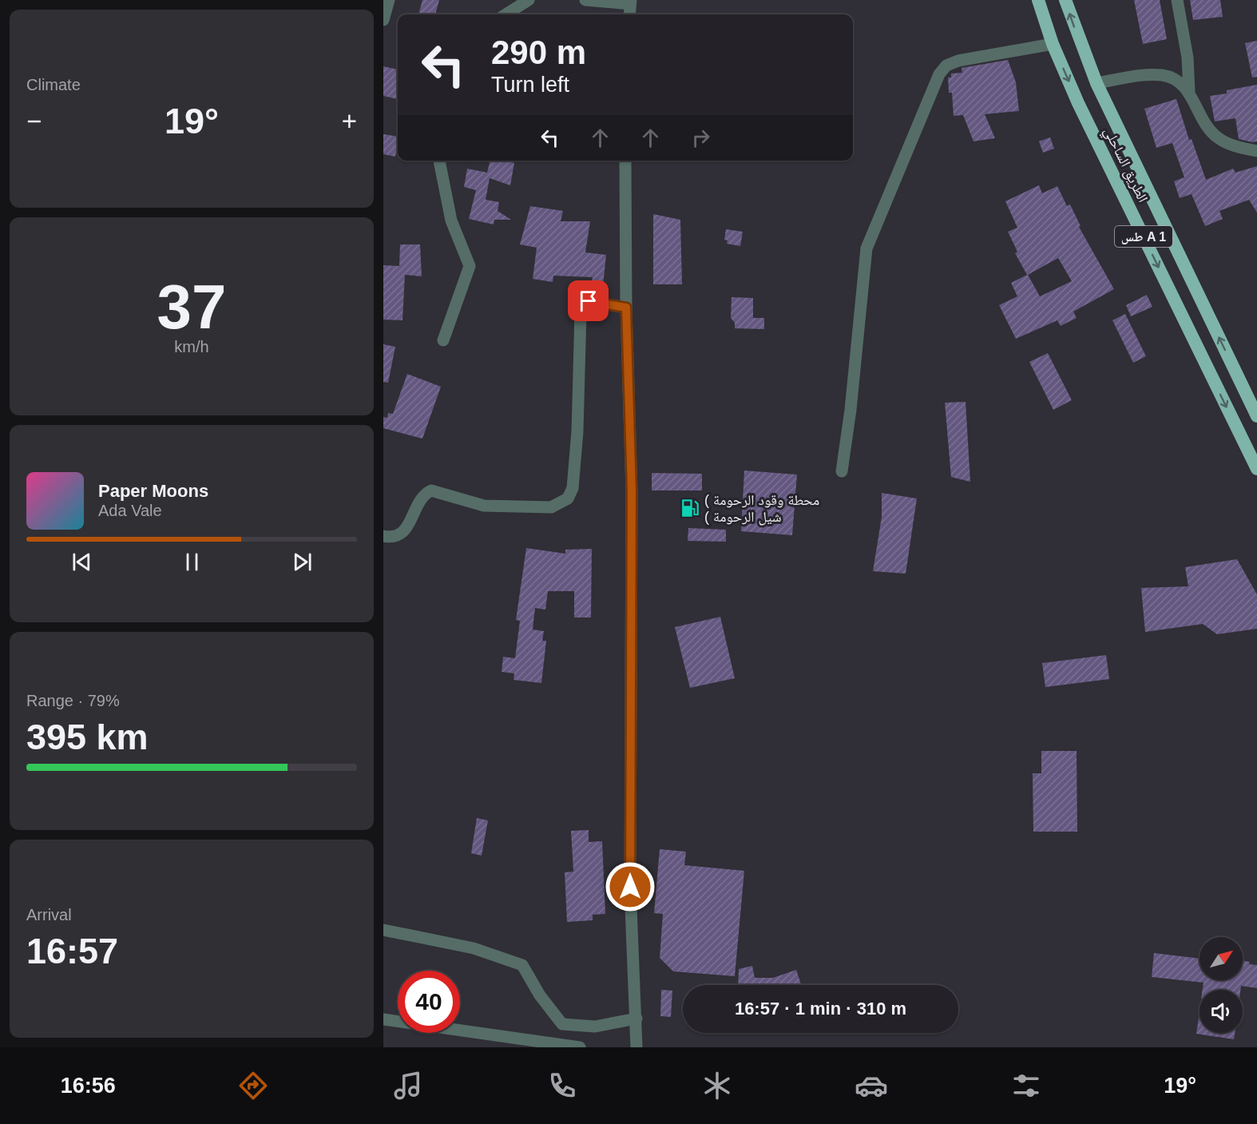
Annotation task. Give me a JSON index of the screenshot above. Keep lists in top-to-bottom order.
{
  "streets": {
    "highway": ["الطريق الساحلي", "طس A 1"]
  },
  "places": {
    "fuel station": ["( محطة وقود الرحومة ( شيل الرحومة"]
  },
  "north": "top right",
  "page": {
    "tile": [
      "Climate",
      ["37", "km/h"],
      ["Range · 79%", "395 km"],
      ["Arrival", "16:57"]
    ],
    "turn": ["290 m", "Turn left"],
    "heat": ["−", "19°", "+"],
    "song": ["Paper Moons", "Ada Vale"],
    "limit": "40",
    "trip": "16:57 · 1 min · 310 m",
    "tabs": ["16:56", "19°"]
  }
}
